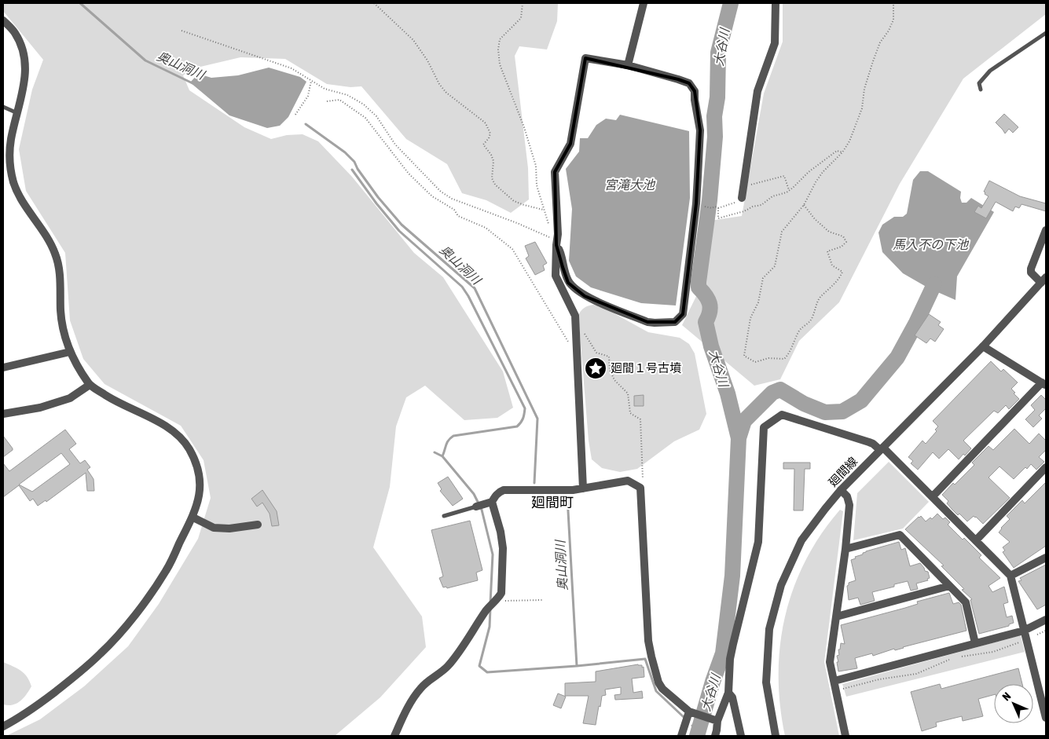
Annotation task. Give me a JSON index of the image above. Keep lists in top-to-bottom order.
{
  "streets": {
    "street": ["廻間線"]
  },
  "districts": ["廻間町"],
  "water": [
    "大谷川",
    "奥山洞川",
    "宮滝大池",
    "馬入不の下池"
  ],
  "places": {
    "place": ["廻間１号古墳"]
  },
  "north": "top left"
}
